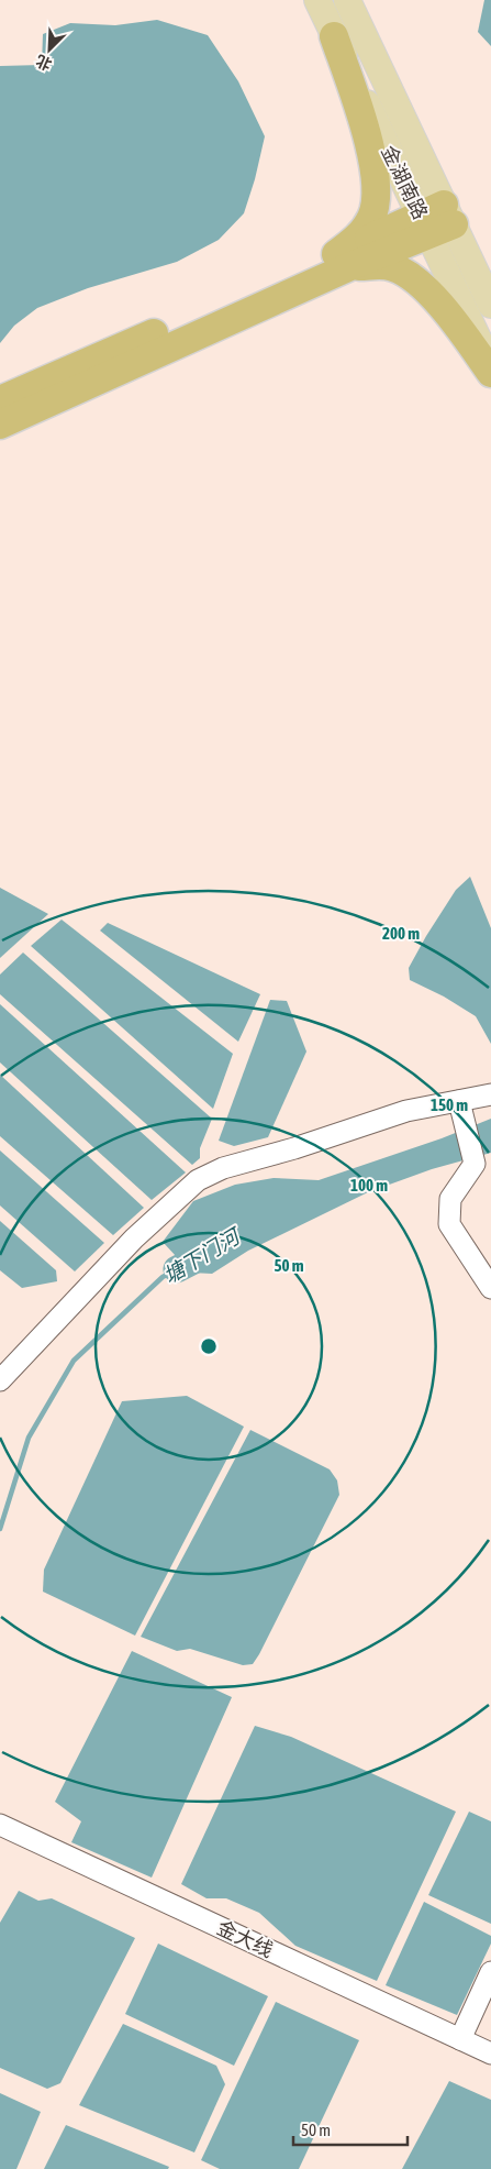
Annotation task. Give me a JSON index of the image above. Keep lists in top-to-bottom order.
{
  "streets": {
    "main road": ["金湖南路"],
    "street": ["金大线"]
  },
  "water": ["塘下门河"],
  "scale_bar": "50 m",
  "north": "bottom left",
  "rings": [
    "200 m",
    "150 m",
    "100 m",
    "50 m"
  ]
}
